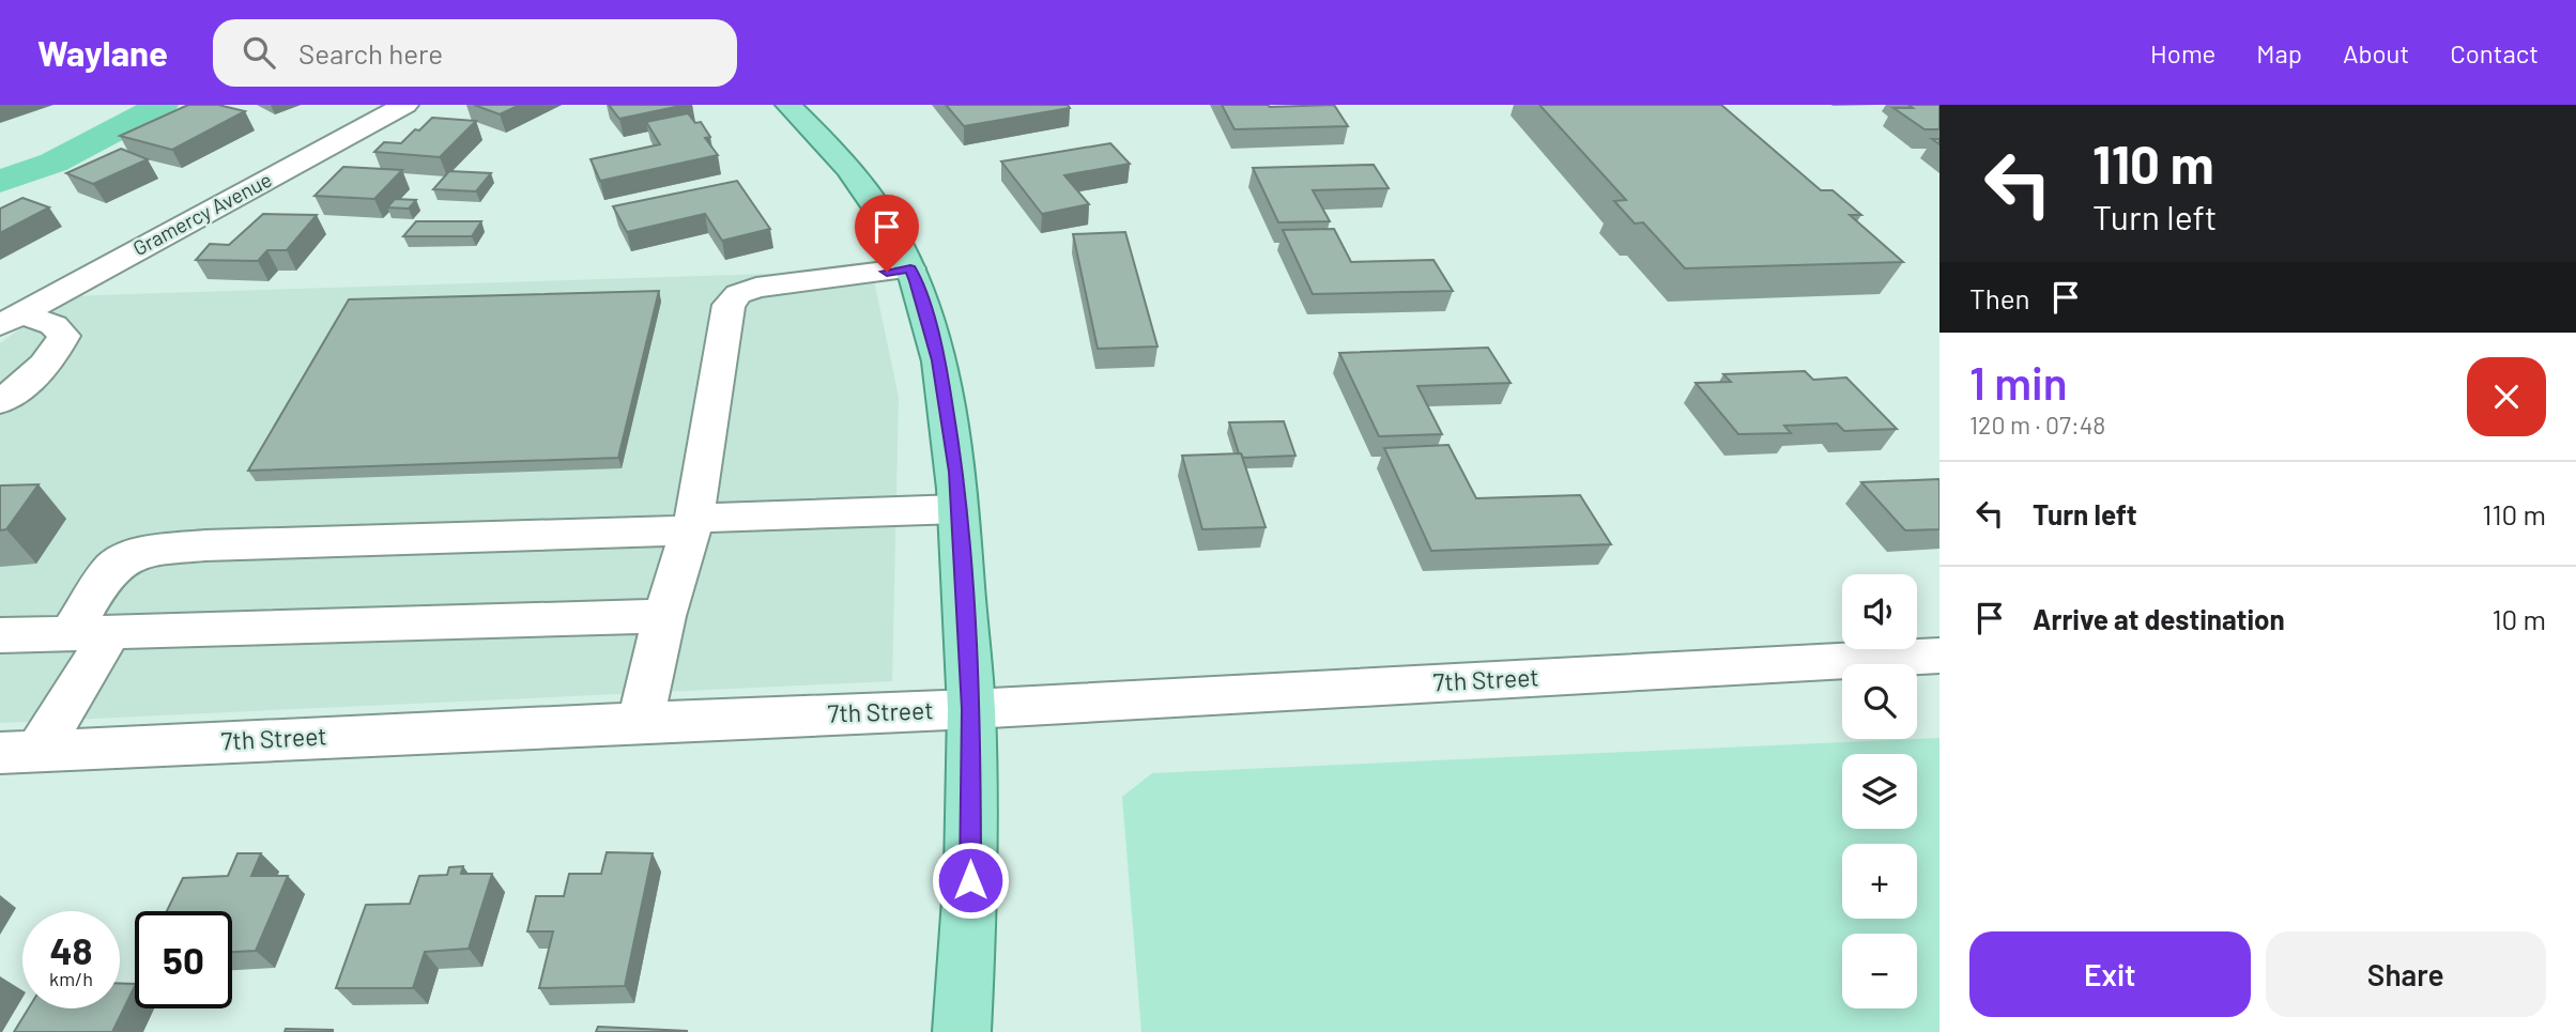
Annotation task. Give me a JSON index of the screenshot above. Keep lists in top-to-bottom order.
{
  "streets": {
    "street": ["Gramercy Avenue", "7th Street"]
  },
  "page": {
    "header": "Waylane",
    "search": "Search here",
    "nav": [
      "Home",
      "Map",
      "About",
      "Contact"
    ],
    "turn": ["110 m", "Turn left"],
    "then": "Then",
    "heading": ["1 min", "120 m · 07:48"],
    "list": [
      {
        "name": "Turn left",
        "value": "110 m"
      },
      {
        "name": "Arrive at destination",
        "value": "10 m"
      }
    ],
    "map_buttons": ["+", "−"],
    "speed": "48 km/h",
    "limit": "50",
    "buttons": ["Exit", "Share"]
  }
}
